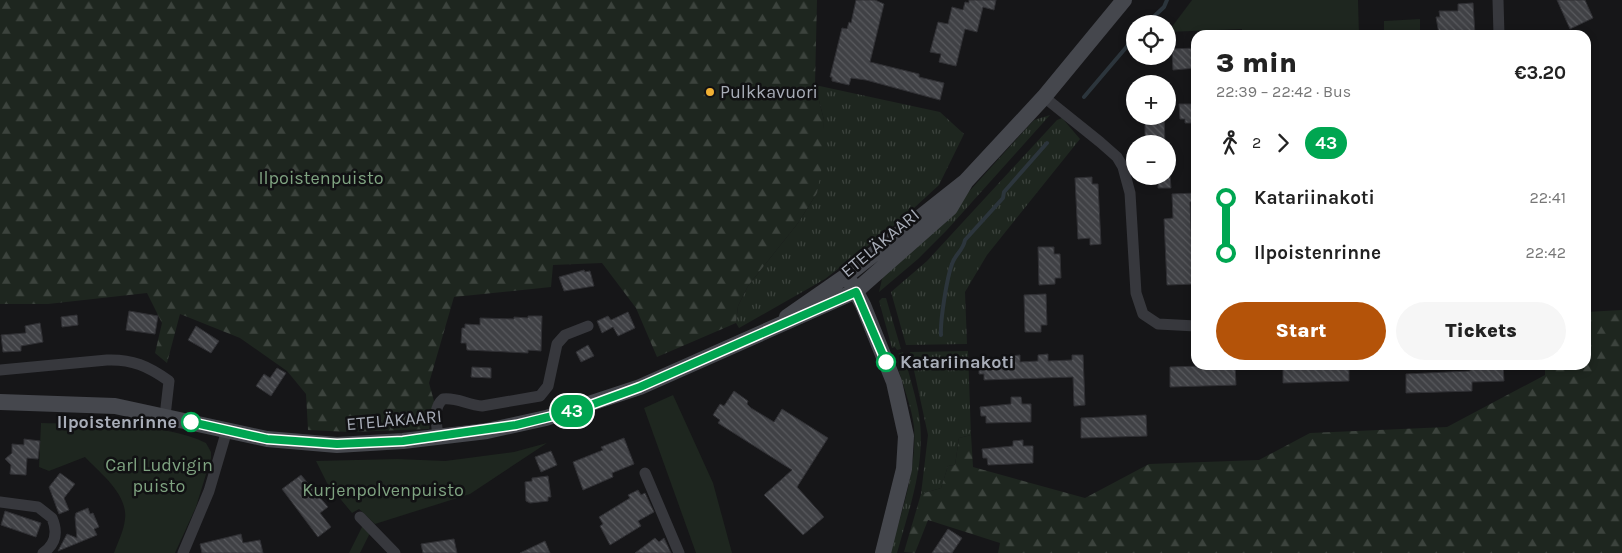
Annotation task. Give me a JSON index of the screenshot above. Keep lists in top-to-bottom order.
{
  "streets": {
    "main road": ["ETELÄKAARI"]
  },
  "parks": ["Ilpoistenpuisto", "Carl Ludvigin puisto", "Kurjenpolvenpuisto"],
  "places": ["Pulkkavuori", "Katariinakoti", "Ilpoistenrinne"],
  "lines": ["bus line 43"],
  "page": {
    "on_map": "43",
    "map_buttons": ["+", "−"],
    "heading": ["3 min", "22:39 – 22:42 · Bus", "€3.20"],
    "legs": ["2", "43"],
    "list": [
      {
        "name": "Katariinakoti",
        "value": "22:41"
      },
      {
        "name": "Ilpoistenrinne",
        "value": "22:42"
      }
    ],
    "buttons": ["Start", "Tickets"]
  }
}
